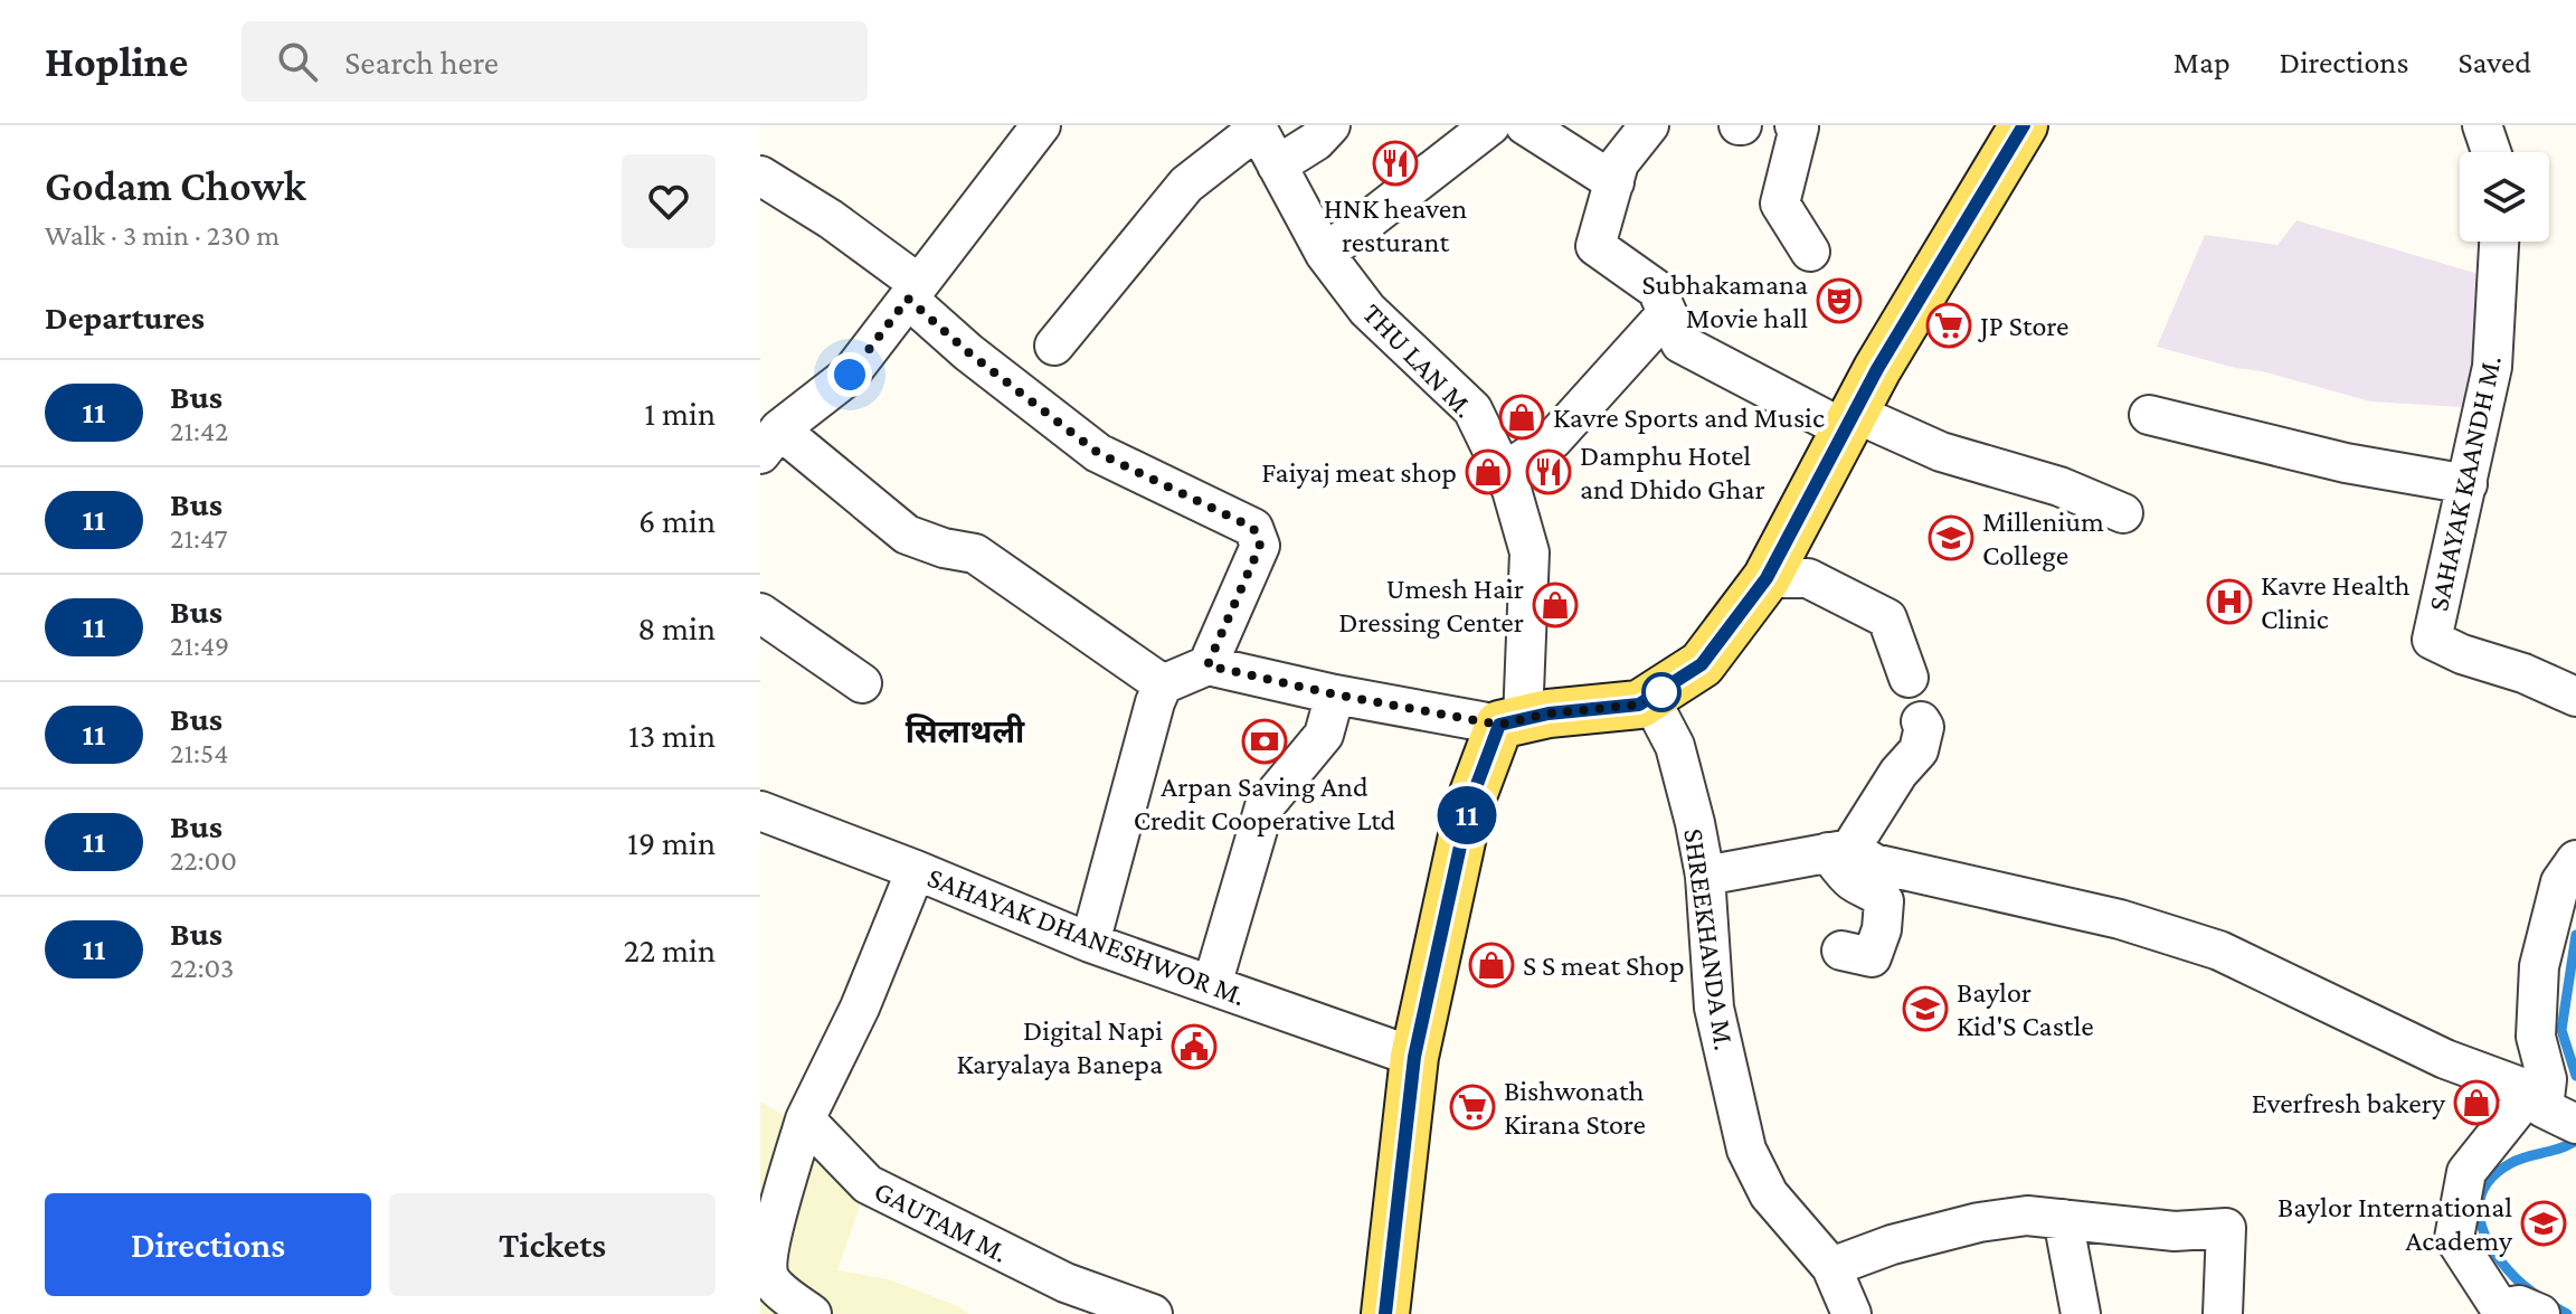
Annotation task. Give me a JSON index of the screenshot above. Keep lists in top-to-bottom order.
{
  "streets": {
    "street": [
      "THU LAN M.",
      "SAHAYAK KAANDH M.",
      "SAHAYAK DHANESHWOR M.",
      "SHREEKHANDA M.",
      "GAUTAM M."
    ]
  },
  "districts": ["सिलाथली"],
  "places": {
    "restaurant": ["HNK heaven resturant", "Damphu Hotel and Dhido Ghar"],
    "theatre": ["Subhakamana Movie hall"],
    "supermarket": ["JP Store", "Bishwonath Kirana Store"],
    "shop": [
      "Kavre Sports and Music",
      "Faiyaj meat shop",
      "Umesh Hair Dressing Center",
      "S S meat Shop",
      "Everfresh bakery"
    ],
    "school or university": ["Millenium College", "Baylor Kid'S Castle", "Baylor International Academy"],
    "hospital": ["Kavre Health Clinic"],
    "bank": ["Arpan Saving And Credit Cooperative Ltd"],
    "public building": ["Digital Napi Karyalaya Banepa"]
  },
  "lines": ["bus line 11"],
  "page": {
    "header": "Hopline",
    "search": "Search here",
    "nav": ["Map", "Directions", "Saved"],
    "heading": [
      ["Godam Chowk", "Walk · 3 min · 230 m"],
      "Departures"
    ],
    "on_map": "11",
    "list": [
      {
        "mark": "11",
        "name": "Bus",
        "note": "21:42",
        "value": "1 min"
      },
      {
        "mark": "11",
        "name": "Bus",
        "note": "21:47",
        "value": "6 min"
      },
      {
        "mark": "11",
        "name": "Bus",
        "note": "21:49",
        "value": "8 min"
      },
      {
        "mark": "11",
        "name": "Bus",
        "note": "21:54",
        "value": "13 min"
      },
      {
        "mark": "11",
        "name": "Bus",
        "note": "22:00",
        "value": "19 min"
      },
      {
        "mark": "11",
        "name": "Bus",
        "note": "22:03",
        "value": "22 min"
      }
    ],
    "buttons": ["Directions", "Tickets"]
  }
}
